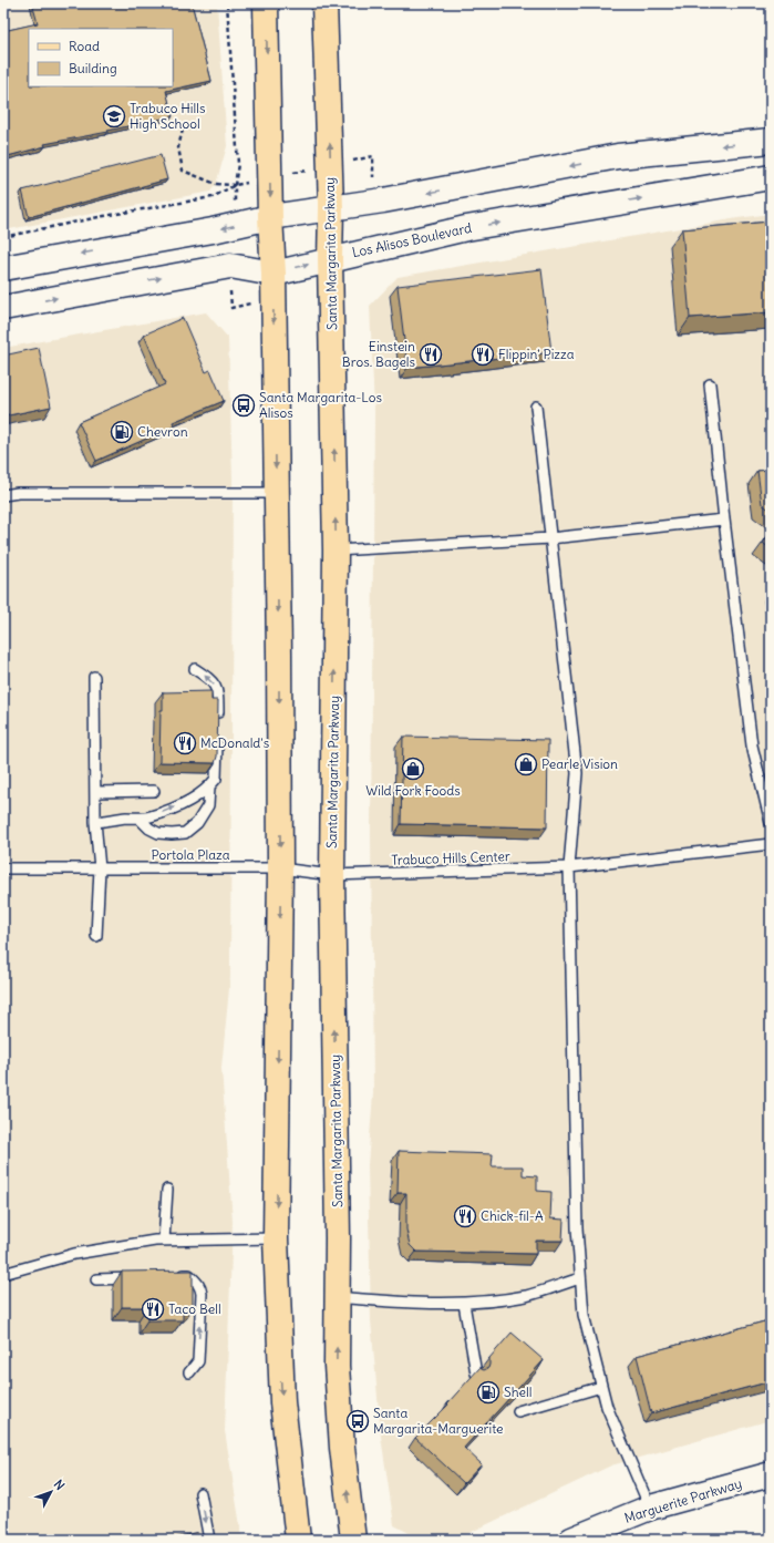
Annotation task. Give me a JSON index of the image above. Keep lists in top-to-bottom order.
{
  "streets": {
    "main road": ["Los Alisos Boulevard", "Santa Margarita Parkway", "Marguerite Parkway"],
    "lane": ["Portola Plaza", "Trabuco Hills Center"]
  },
  "crossings": [
    ["Los Alisos Boulevard", "Santa Margarita Parkway"],
    ["Santa Margarita Parkway", "Trabuco Hills Center"],
    ["Portola Plaza", "Trabuco Hills Center"]
  ],
  "places": {
    "school or university": ["Trabuco Hills High School"],
    "restaurant": [
      "Einstein Bros. Bagels",
      "Flippin' Pizza",
      "McDonald's",
      "Chick-fil-A",
      "Taco Bell"
    ],
    "bus stop": ["Santa Margarita-Los Alisos", "Santa Margarita-Marguerite"],
    "fuel station": ["Chevron", "Shell"],
    "shop": ["Pearle Vision", "Wild Fork Foods"]
  },
  "legend": ["Road", "Building"],
  "north": "top right"
}
